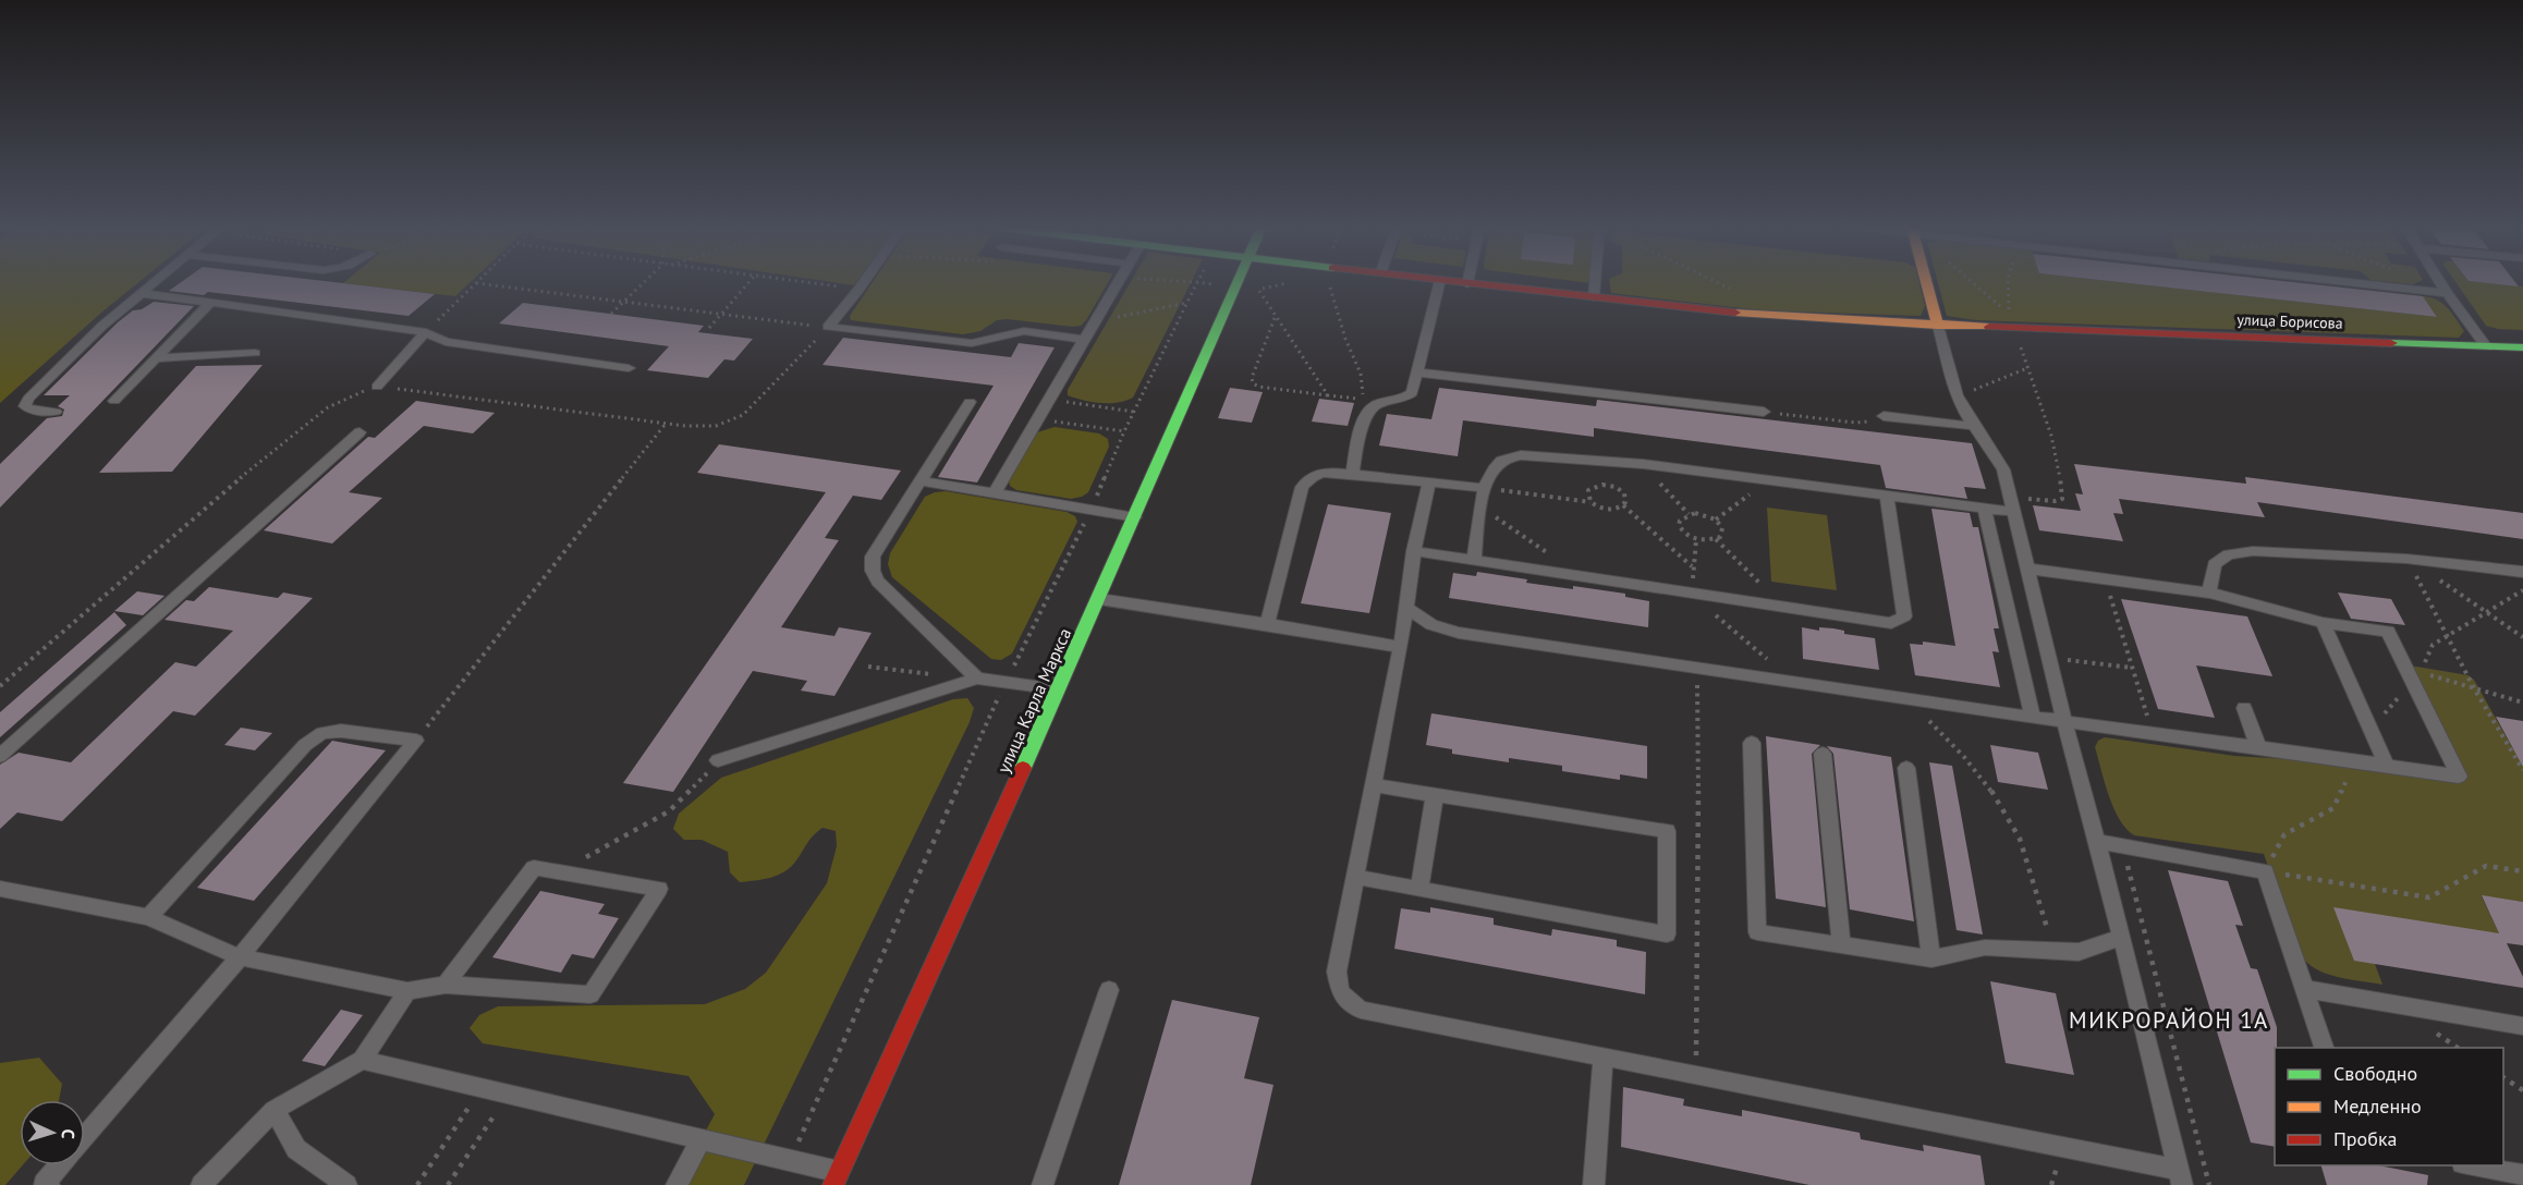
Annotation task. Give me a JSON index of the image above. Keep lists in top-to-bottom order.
{
  "streets": {
    "street": ["улица Борисова", "улица Карла Маркса"]
  },
  "districts": ["МИКРОРАЙОН 1А"],
  "legend": ["Свободно", "Медленно", "Пробка"],
  "north": "right"
}
